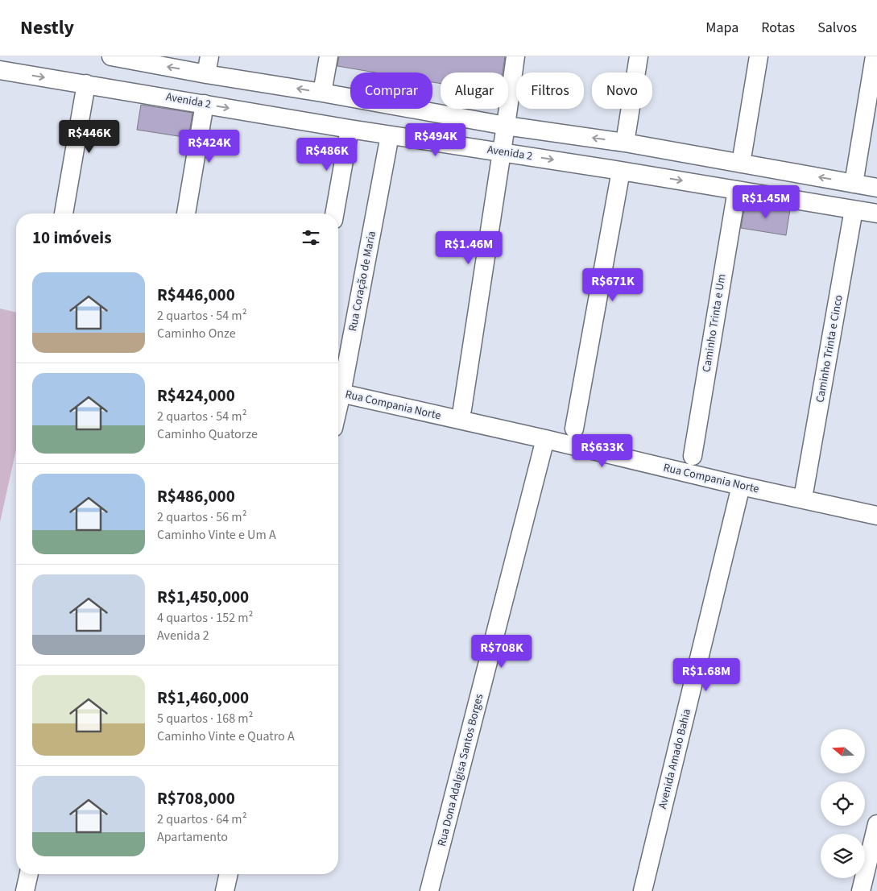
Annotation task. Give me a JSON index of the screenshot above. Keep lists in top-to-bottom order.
{
  "streets": {
    "street": [
      "Avenida 2",
      "Rua Coração de Maria",
      "Caminho Trinta e Um",
      "Caminho Trinta e Cinco",
      "Rua Compania Norte",
      "Avenida Amado Bahia",
      "Rua Dona Adalgisa Santos Borges"
    ]
  },
  "crossings": [
    ["Avenida 2", "Rua Coração de Maria"],
    ["Avenida 2", "Caminho Trinta e Um"],
    ["Avenida 2", "Caminho Trinta e Cinco"],
    ["Rua Compania Norte", "Avenida Amado Bahia"],
    ["Rua Compania Norte", "Rua Dona Adalgisa Santos Borges"]
  ],
  "north": "left",
  "page": {
    "header": "Nestly",
    "nav": ["Mapa", "Rotas", "Salvos"],
    "chip": [
      "Comprar",
      "Alugar",
      "Filtros",
      "Novo"
    ],
    "price": [
      "R$446K",
      "R$494K",
      "R$424K",
      "R$486K",
      "R$1.45M",
      "R$1.46M",
      "R$671K",
      "R$633K",
      "R$708K",
      "R$1.68M"
    ],
    "heading": "10 imóveis",
    "list": [
      {
        "name": "R$446,000",
        "note": "2 quartos · 54 m² · Caminho Onze"
      },
      {
        "name": "R$424,000",
        "note": "2 quartos · 54 m² · Caminho Quatorze"
      },
      {
        "name": "R$486,000",
        "note": "2 quartos · 56 m² · Caminho Vinte e Um A"
      },
      {
        "name": "R$1,450,000",
        "note": "4 quartos · 152 m² · Avenida 2"
      },
      {
        "name": "R$1,460,000",
        "note": "5 quartos · 168 m² · Caminho Vinte e Quatro A"
      },
      {
        "name": "R$708,000",
        "note": "2 quartos · 64 m² · Apartamento"
      }
    ]
  }
}
